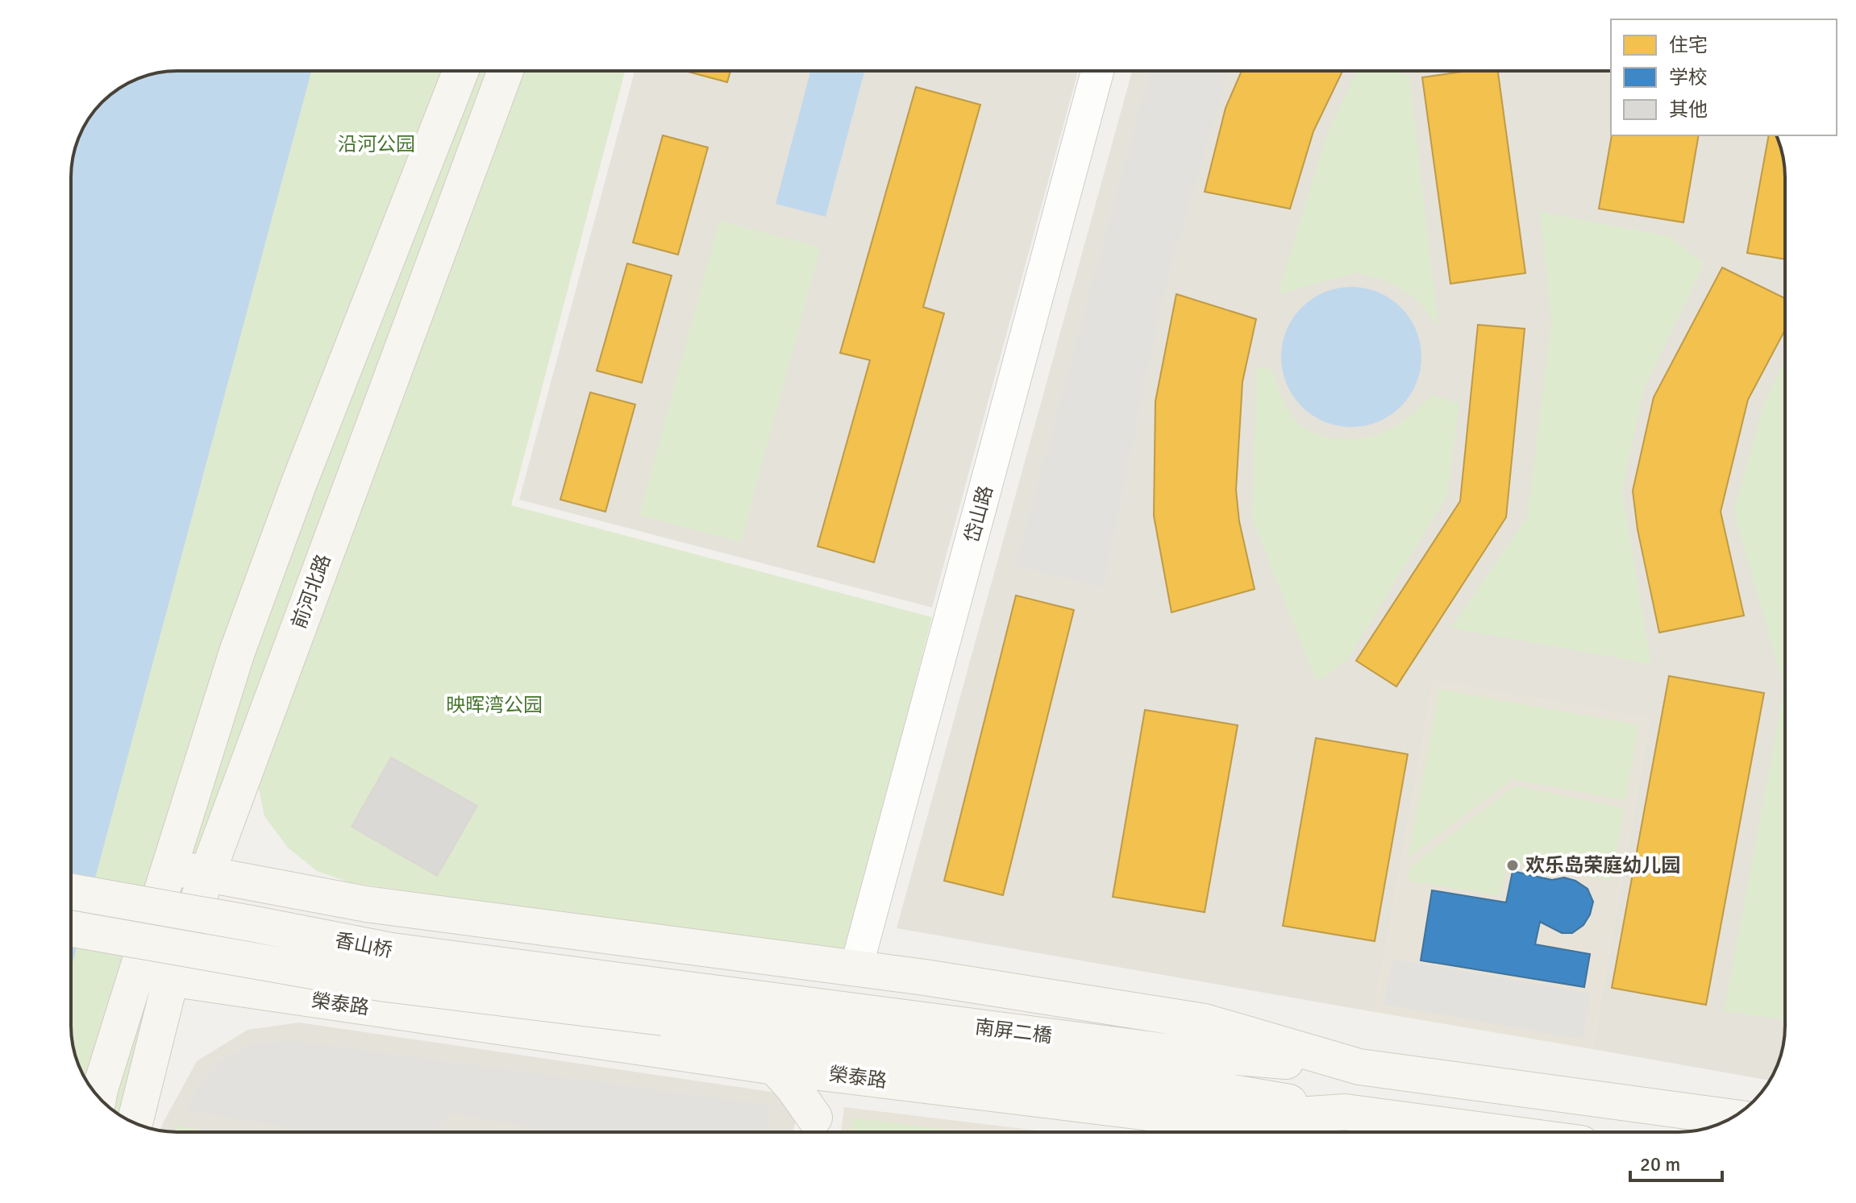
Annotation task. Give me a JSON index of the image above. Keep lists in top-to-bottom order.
{
  "streets": {
    "main road": [
      "前河北路",
      "香山桥",
      "榮泰路",
      "南屏二橋"
    ],
    "street": ["岱山路"]
  },
  "crossings": [
    ["前河北路", "榮泰路"],
    ["香山桥", "南屏二橋"],
    ["榮泰路", "南屏二橋"]
  ],
  "parks": ["沿河公园", "映晖湾公园"],
  "places": ["欢乐岛荣庭幼儿园"],
  "legend": ["住宅", "学校", "其他"],
  "scale_bar": "20 m"
}
